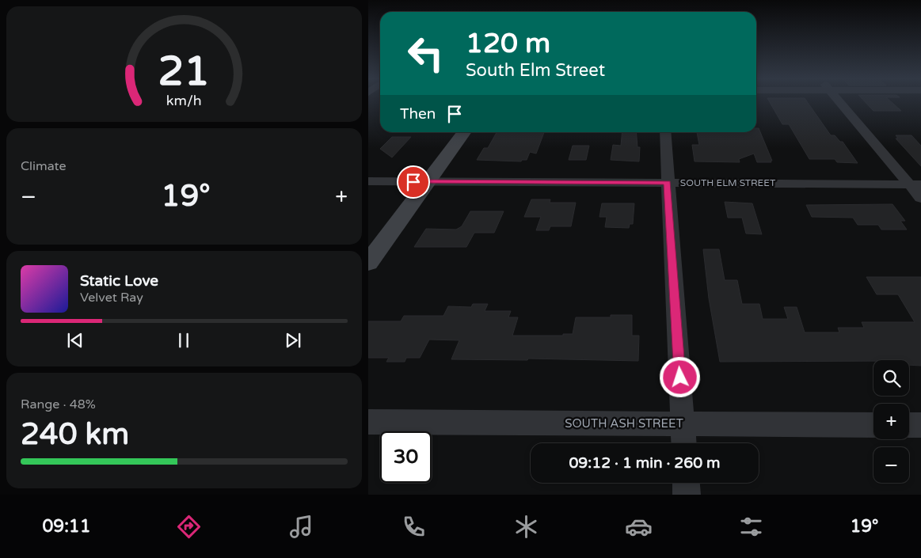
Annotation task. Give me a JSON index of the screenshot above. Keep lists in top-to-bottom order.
{
  "streets": {
    "street": ["SOUTH ELM STREET", "SOUTH ASH STREET"]
  },
  "page": {
    "turn": ["120 m", "South Elm Street"],
    "then": "Then",
    "tile": [
      "Climate",
      ["Range · 48%", "240 km"]
    ],
    "heat": ["−", "19°", "+"],
    "song": ["Static Love", "Velvet Ray"],
    "map_buttons": ["+", "−"],
    "limit": "30",
    "trip": "09:12 · 1 min · 260 m",
    "tabs": ["09:11", "19°"],
    "gauge": ["21", "km/h"]
  }
}
